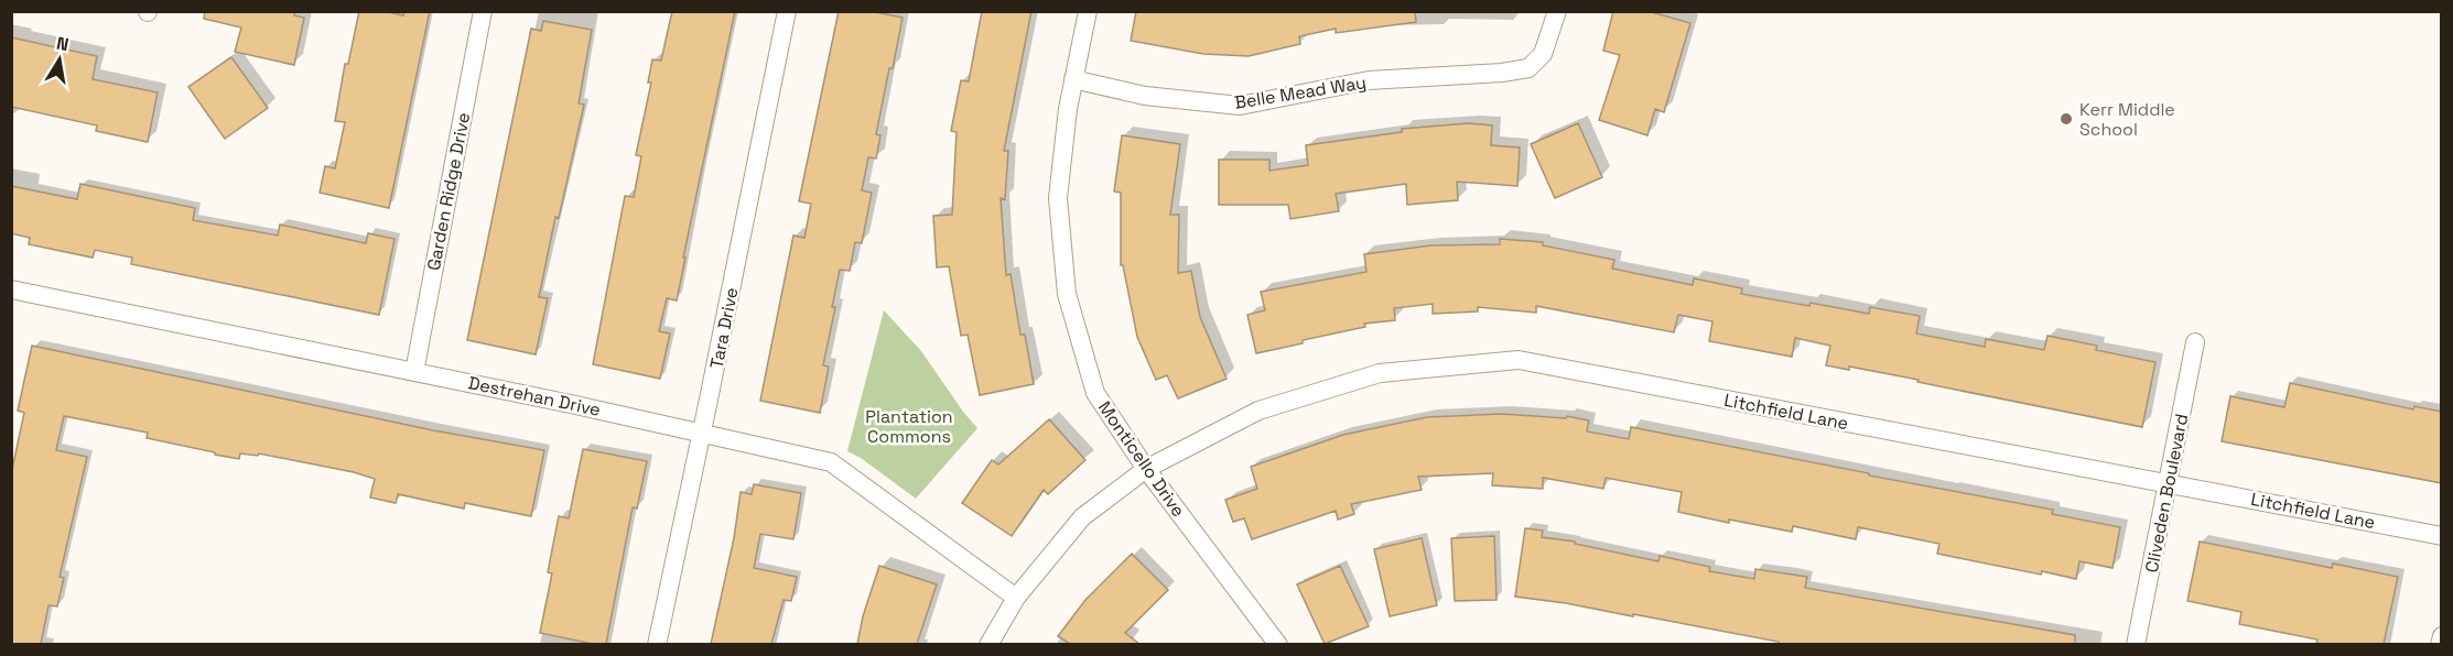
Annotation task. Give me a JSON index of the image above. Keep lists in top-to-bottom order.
{
  "streets": {
    "street": [
      "Belle Mead Way",
      "Garden Ridge Drive",
      "Tara Drive",
      "Destrehan Drive",
      "Litchfield Lane",
      "Monticello Drive",
      "Cliveden Boulevard"
    ]
  },
  "crossings": [
    ["Belle Mead Way", "Monticello Drive"],
    ["Garden Ridge Drive", "Destrehan Drive"],
    ["Tara Drive", "Destrehan Drive"],
    ["Destrehan Drive", "Litchfield Lane"],
    ["Litchfield Lane", "Monticello Drive"],
    ["Litchfield Lane", "Cliveden Boulevard"]
  ],
  "parks": ["Plantation Commons"],
  "places": ["Kerr Middle School"],
  "north": "top"
}
